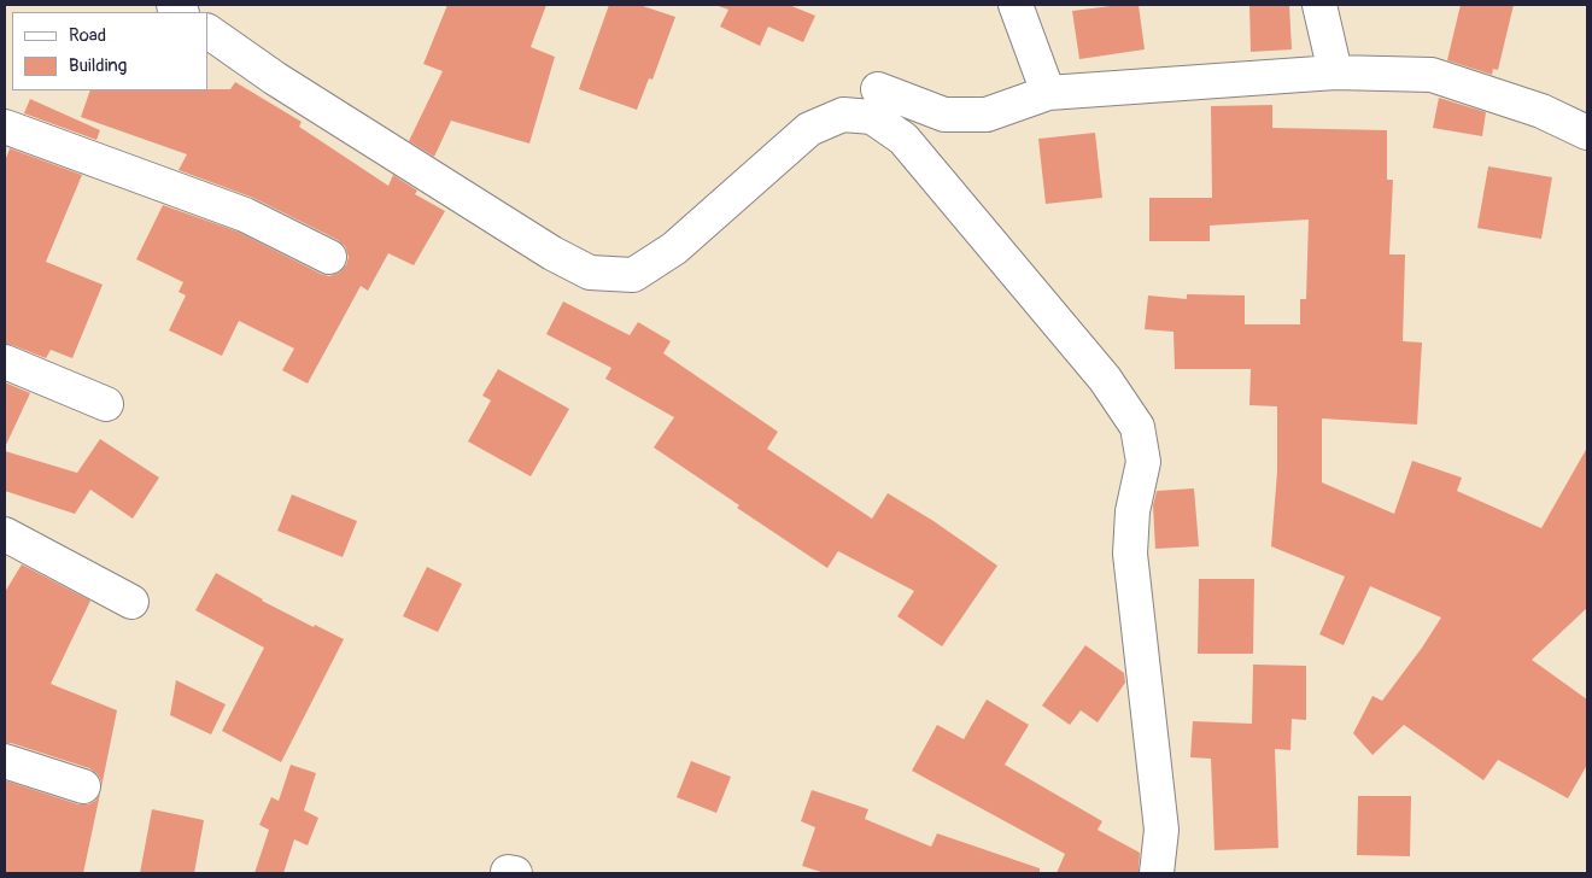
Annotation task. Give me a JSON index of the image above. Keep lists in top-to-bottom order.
{
  "legend": ["Road", "Building"]
}
